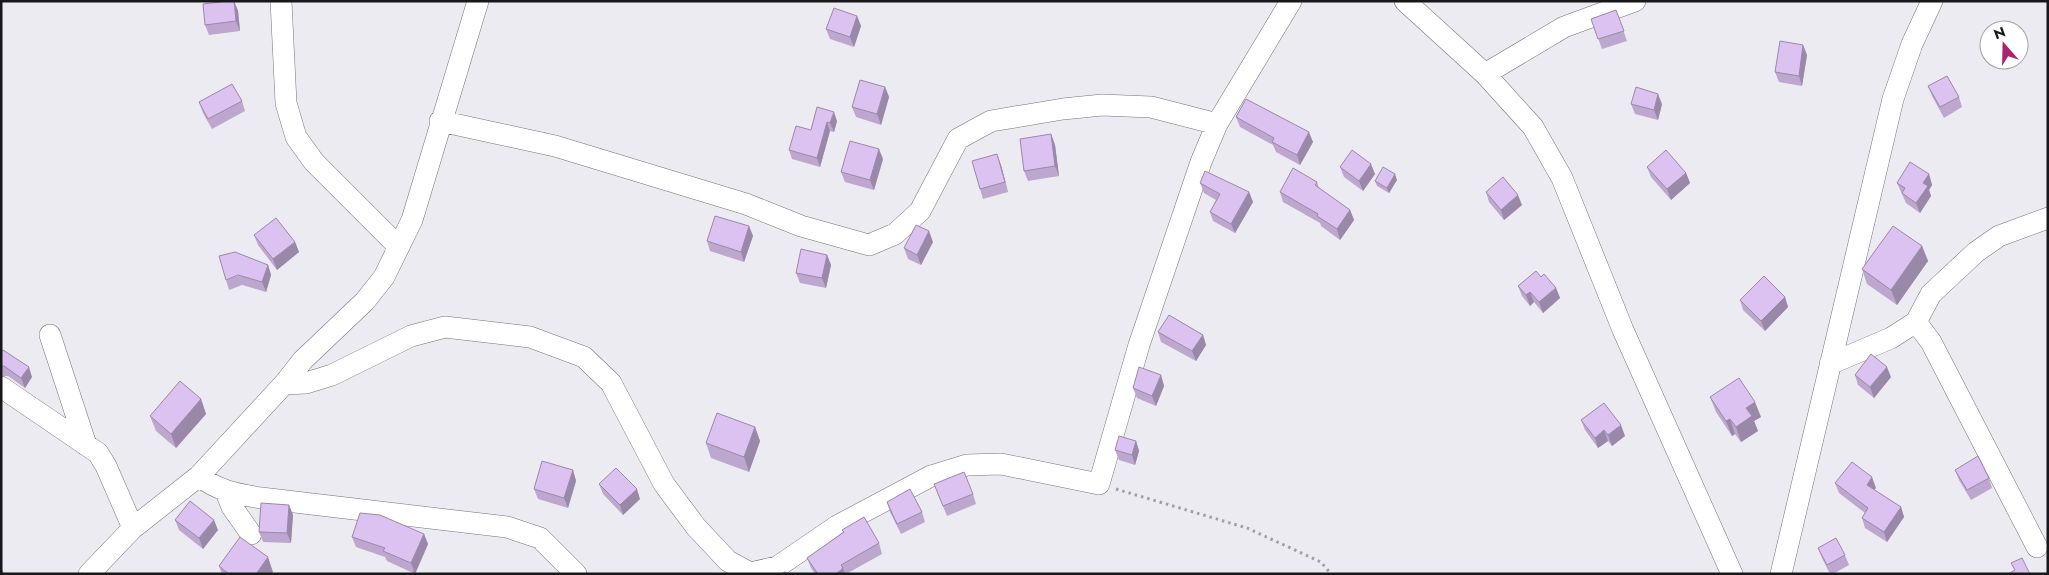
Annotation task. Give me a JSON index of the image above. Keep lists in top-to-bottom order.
{
  "north": "top"
}
